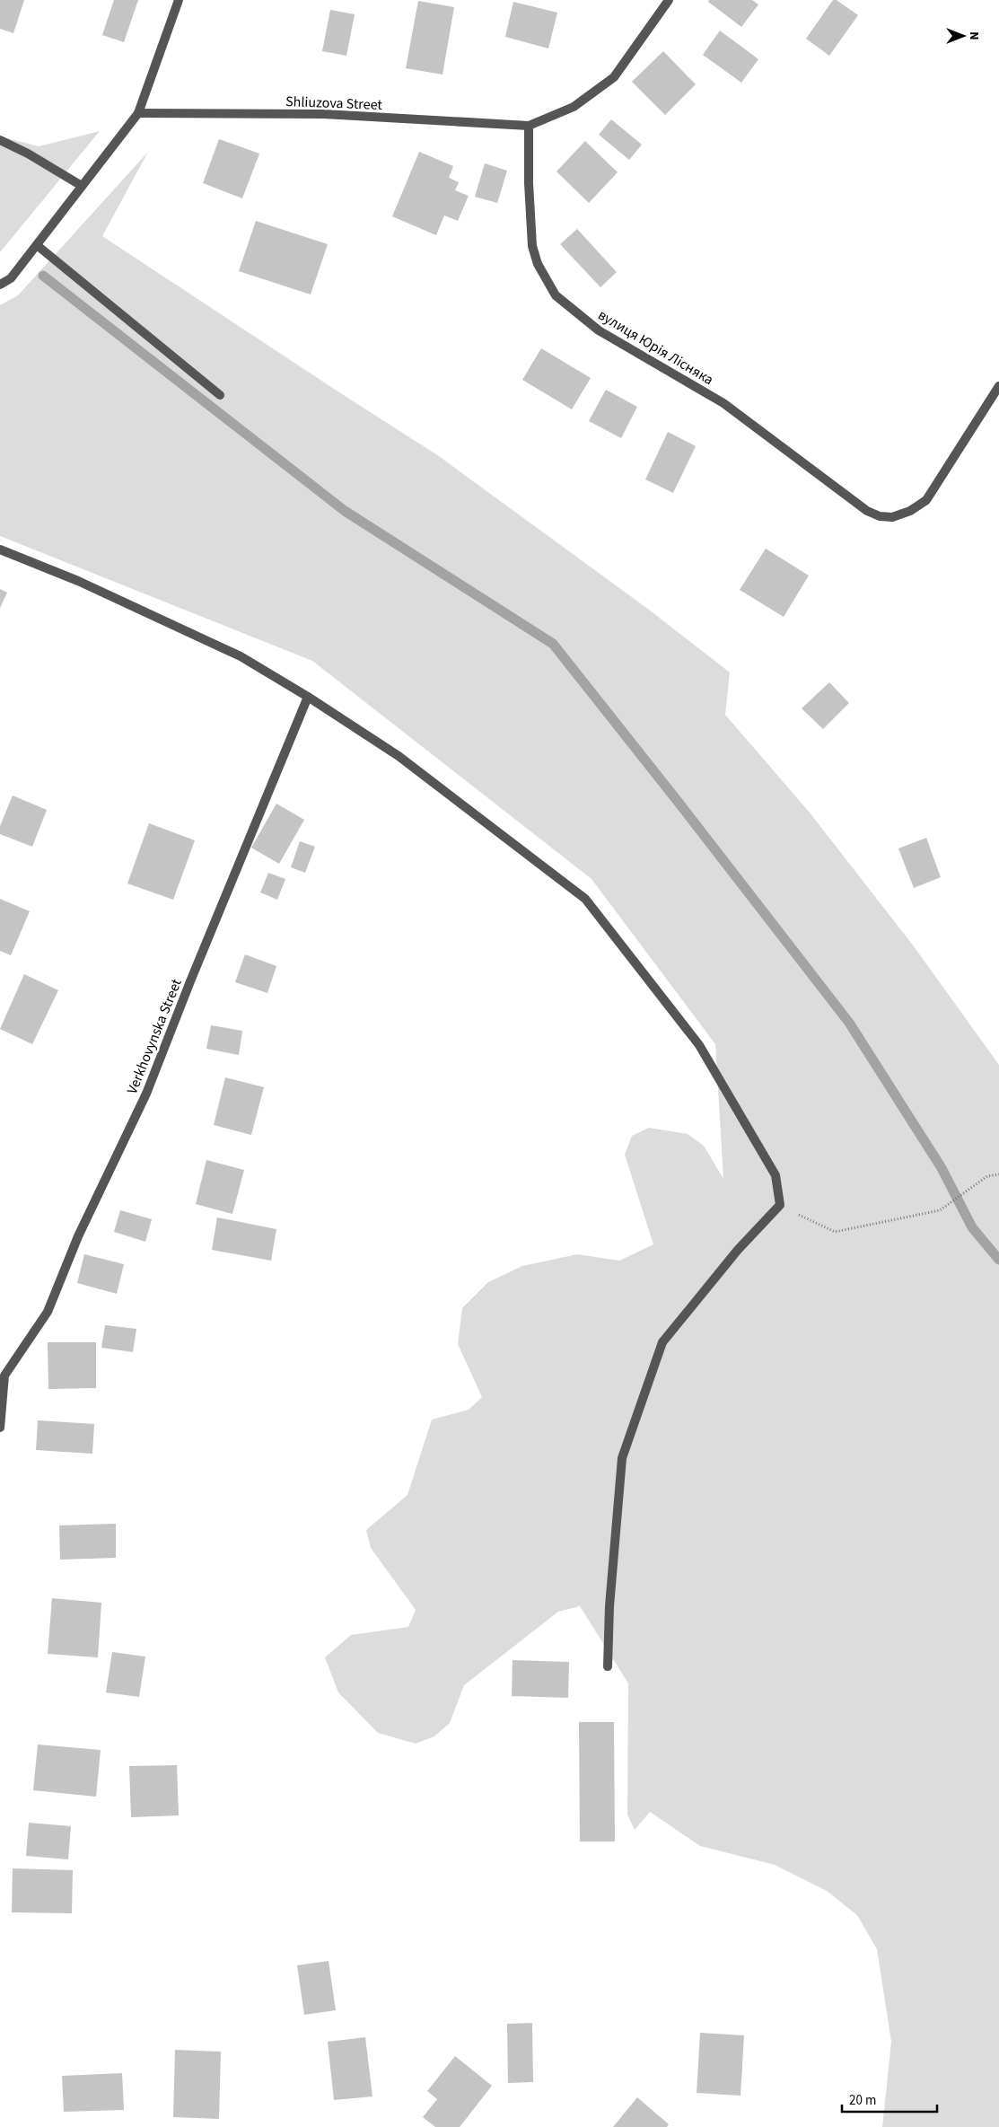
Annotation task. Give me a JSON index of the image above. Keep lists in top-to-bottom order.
{
  "streets": {
    "street": ["Shliuzova Street", "вулиця Юрія Лісняка", "Verkhovynska Street"]
  },
  "crossings": [
    ["Shliuzova Street", "вулиця Юрія Лісняка"]
  ],
  "scale_bar": "20 m",
  "north": "right"
}
